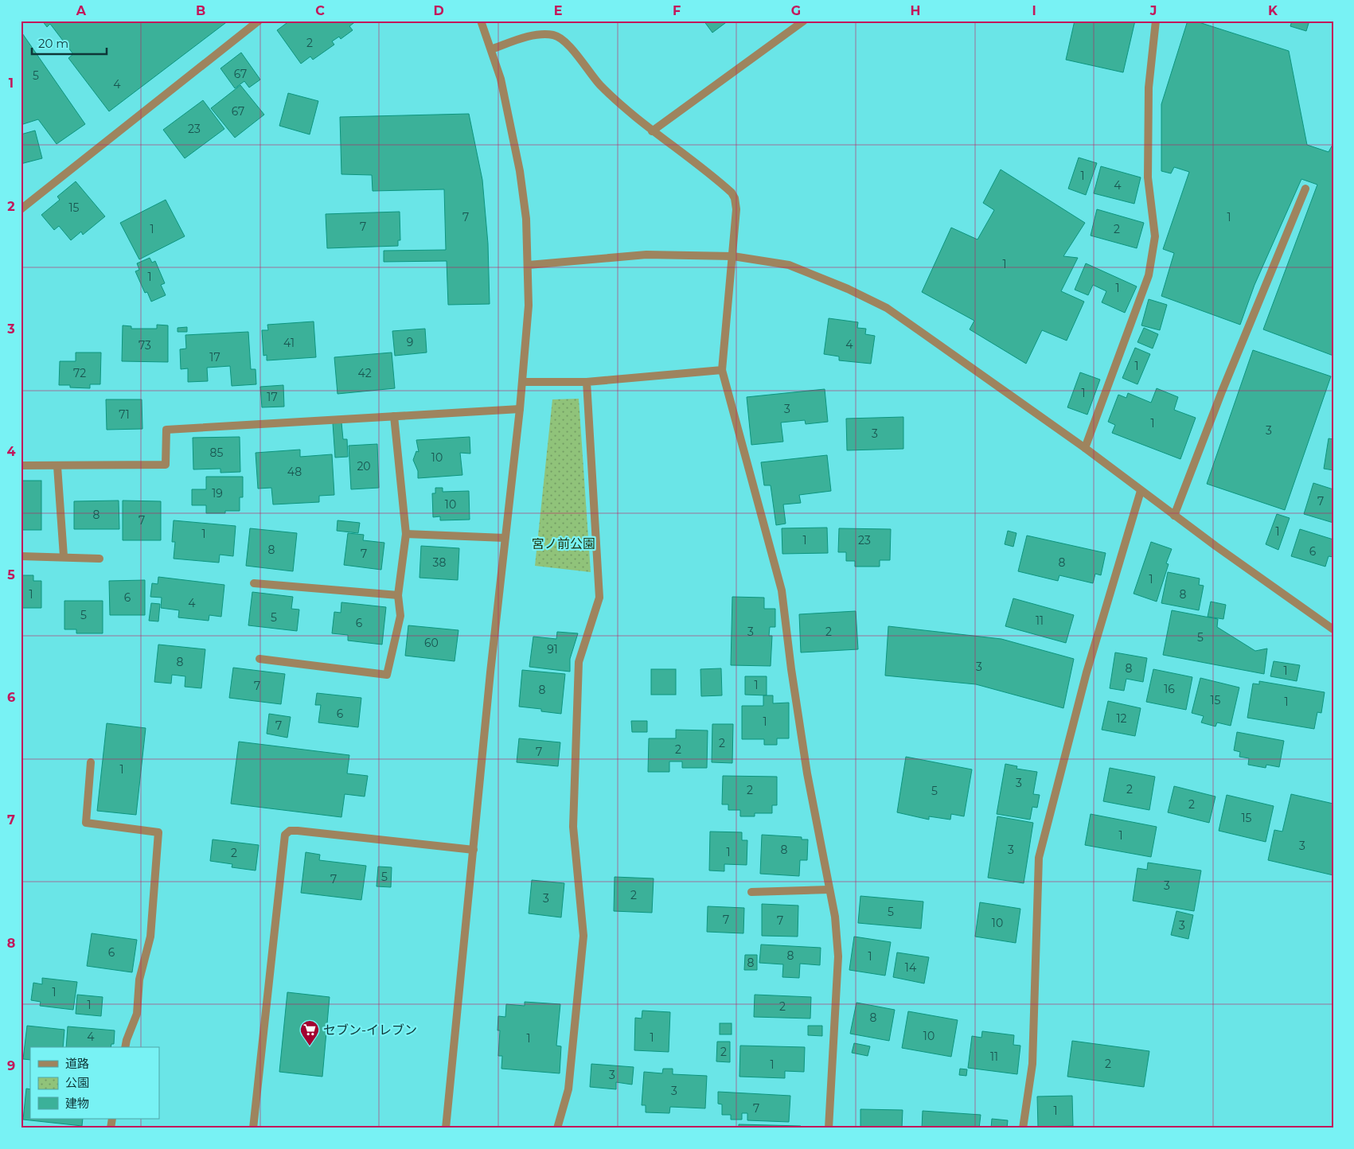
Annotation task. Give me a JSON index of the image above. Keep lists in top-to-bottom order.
{
  "parks": ["宮ノ前公園"],
  "places": {
    "supermarket": ["セブン-イレブン"]
  },
  "house_numbers": [
    "2",
    "67",
    "5",
    "4",
    "67",
    "23",
    "1",
    "4",
    "15",
    "7",
    "1",
    "7",
    "1",
    "2",
    "1",
    "1",
    "1",
    "9",
    "41",
    "4",
    "73",
    "17",
    "1",
    "72",
    "42",
    "1",
    "17",
    "3",
    "71",
    "1",
    "3",
    "3",
    "85",
    "10",
    "20",
    "48",
    "19",
    "7",
    "10",
    "8",
    "7",
    "1",
    "1",
    "1",
    "23",
    "8",
    "6",
    "7",
    "38",
    "8",
    "1",
    "1",
    "8",
    "6",
    "4",
    "5",
    "5",
    "11",
    "6",
    "3",
    "2",
    "5",
    "60",
    "91",
    "8",
    "3",
    "8",
    "1",
    "1",
    "7",
    "16",
    "8",
    "15",
    "1",
    "6",
    "12",
    "1",
    "7",
    "2",
    "2",
    "7",
    "1",
    "3",
    "2",
    "2",
    "5",
    "2",
    "15",
    "1",
    "3",
    "8",
    "3",
    "1",
    "2",
    "5",
    "7",
    "3",
    "2",
    "3",
    "5",
    "7",
    "7",
    "10",
    "3",
    "6",
    "8",
    "1",
    "8",
    "14",
    "1",
    "1",
    "2",
    "8",
    "10",
    "4",
    "1",
    "1",
    "2",
    "11",
    "2",
    "1",
    "3",
    "3",
    "7",
    "1"
  ],
  "legend": ["道路", "公園", "建物"],
  "scale_bar": "20 m",
  "grid": {
    "columns": [
      "A",
      "B",
      "C",
      "D",
      "E",
      "F",
      "G",
      "H",
      "I",
      "J",
      "K"
    ],
    "rows": [
      "1",
      "2",
      "3",
      "4",
      "5",
      "6",
      "7",
      "8",
      "9"
    ]
  }
}
